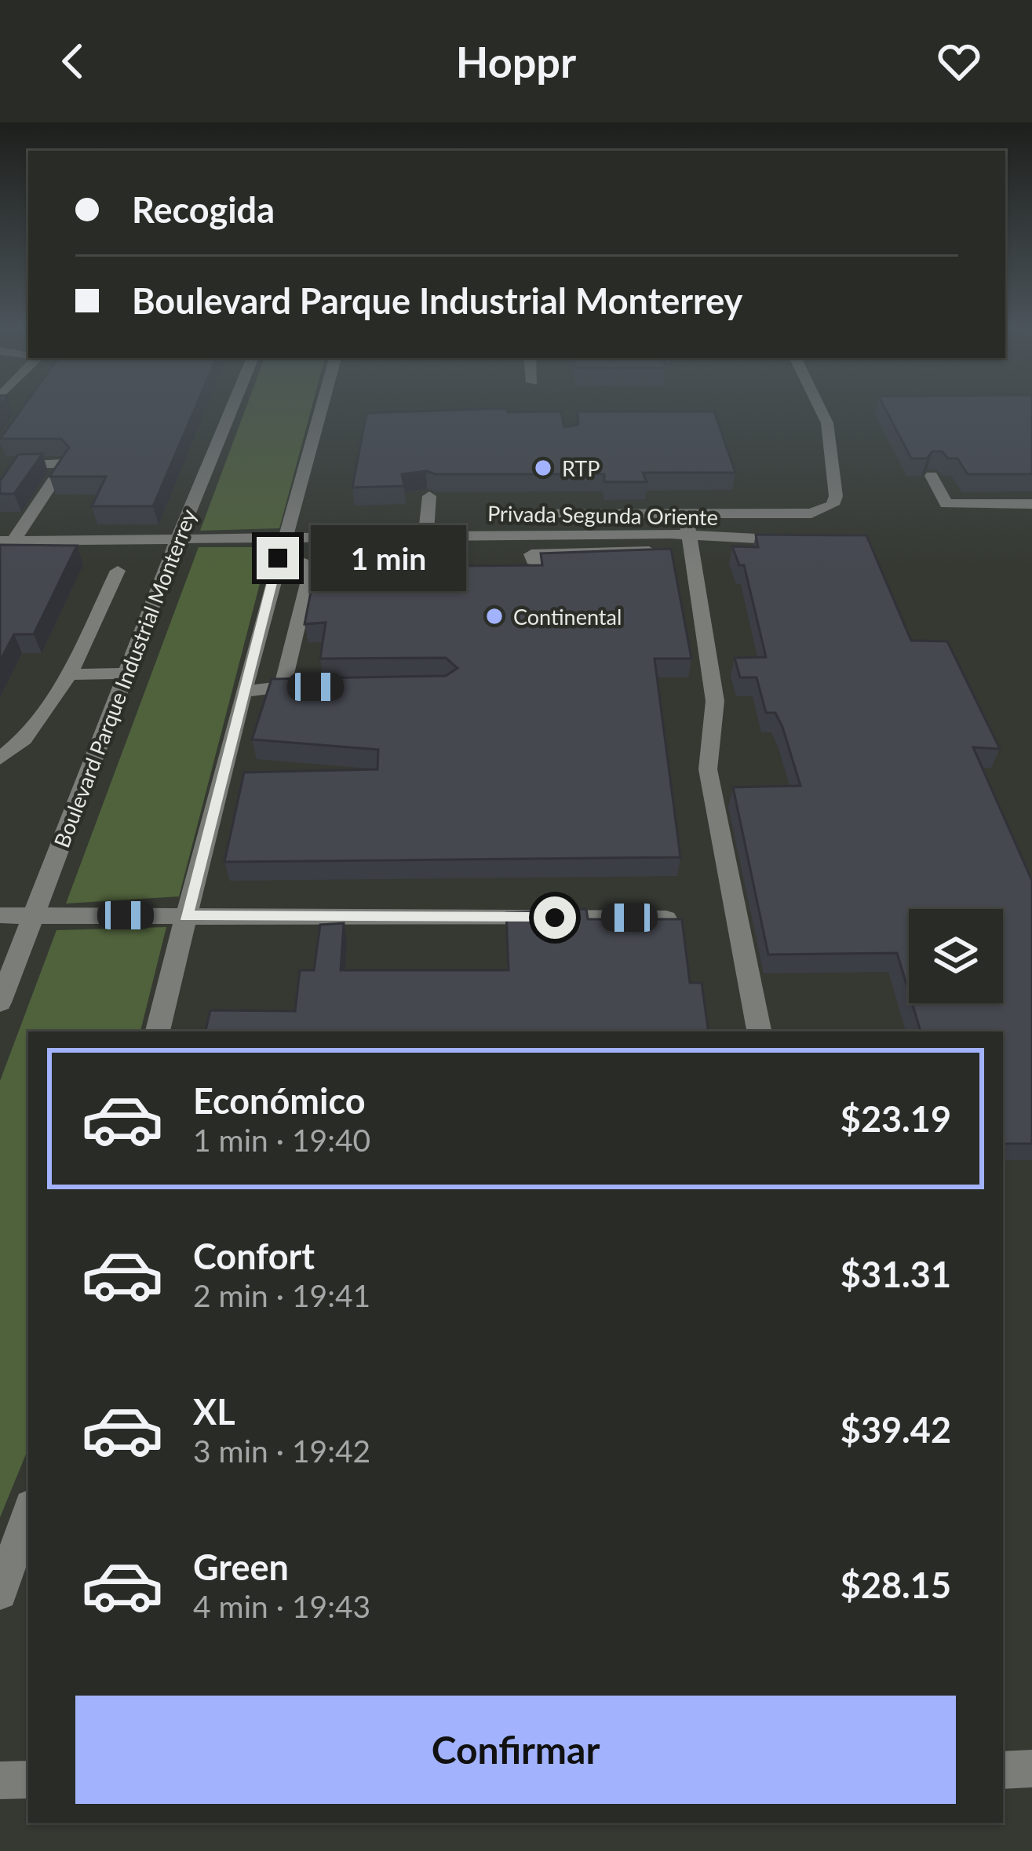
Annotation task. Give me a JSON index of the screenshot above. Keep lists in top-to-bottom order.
{
  "streets": {
    "street": ["Privada Segunda Oriente", "Boulevard Parque Industrial Monterrey"]
  },
  "crossings": [
    ["Privada Segunda Oriente", "Boulevard Parque Industrial Monterrey"]
  ],
  "places": ["RTP", "Continental"],
  "page": {
    "header": "Hoppr",
    "banner": ["Recogida", "Boulevard Parque Industrial Monterrey"],
    "bubble": "1 min",
    "list": [
      {
        "name": "Económico",
        "note": "1 min · 19:40",
        "value": "$23.19"
      },
      {
        "name": "Confort",
        "note": "2 min · 19:41",
        "value": "$31.31"
      },
      {
        "name": "XL",
        "note": "3 min · 19:42",
        "value": "$39.42"
      },
      {
        "name": "Green",
        "note": "4 min · 19:43",
        "value": "$28.15"
      }
    ],
    "buttons": "Confirmar"
  }
}
